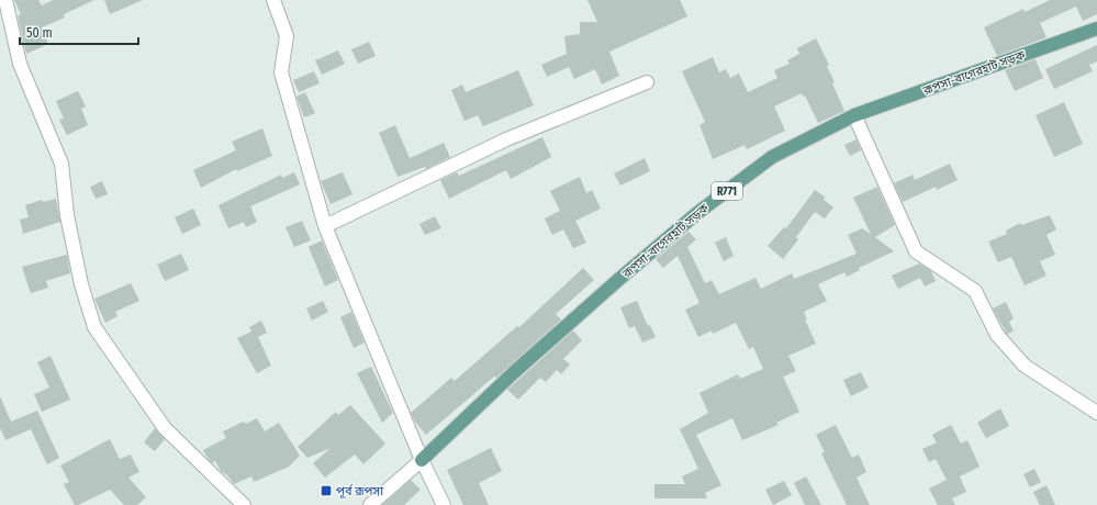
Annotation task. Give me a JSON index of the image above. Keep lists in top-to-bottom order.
{
  "streets": {
    "main road": ["রূপসা-বাগেরহাট সড়ক", "R771"]
  },
  "places": {
    "transit": ["পূর্ব রূপসা"]
  },
  "scale_bar": "50 m"
}
